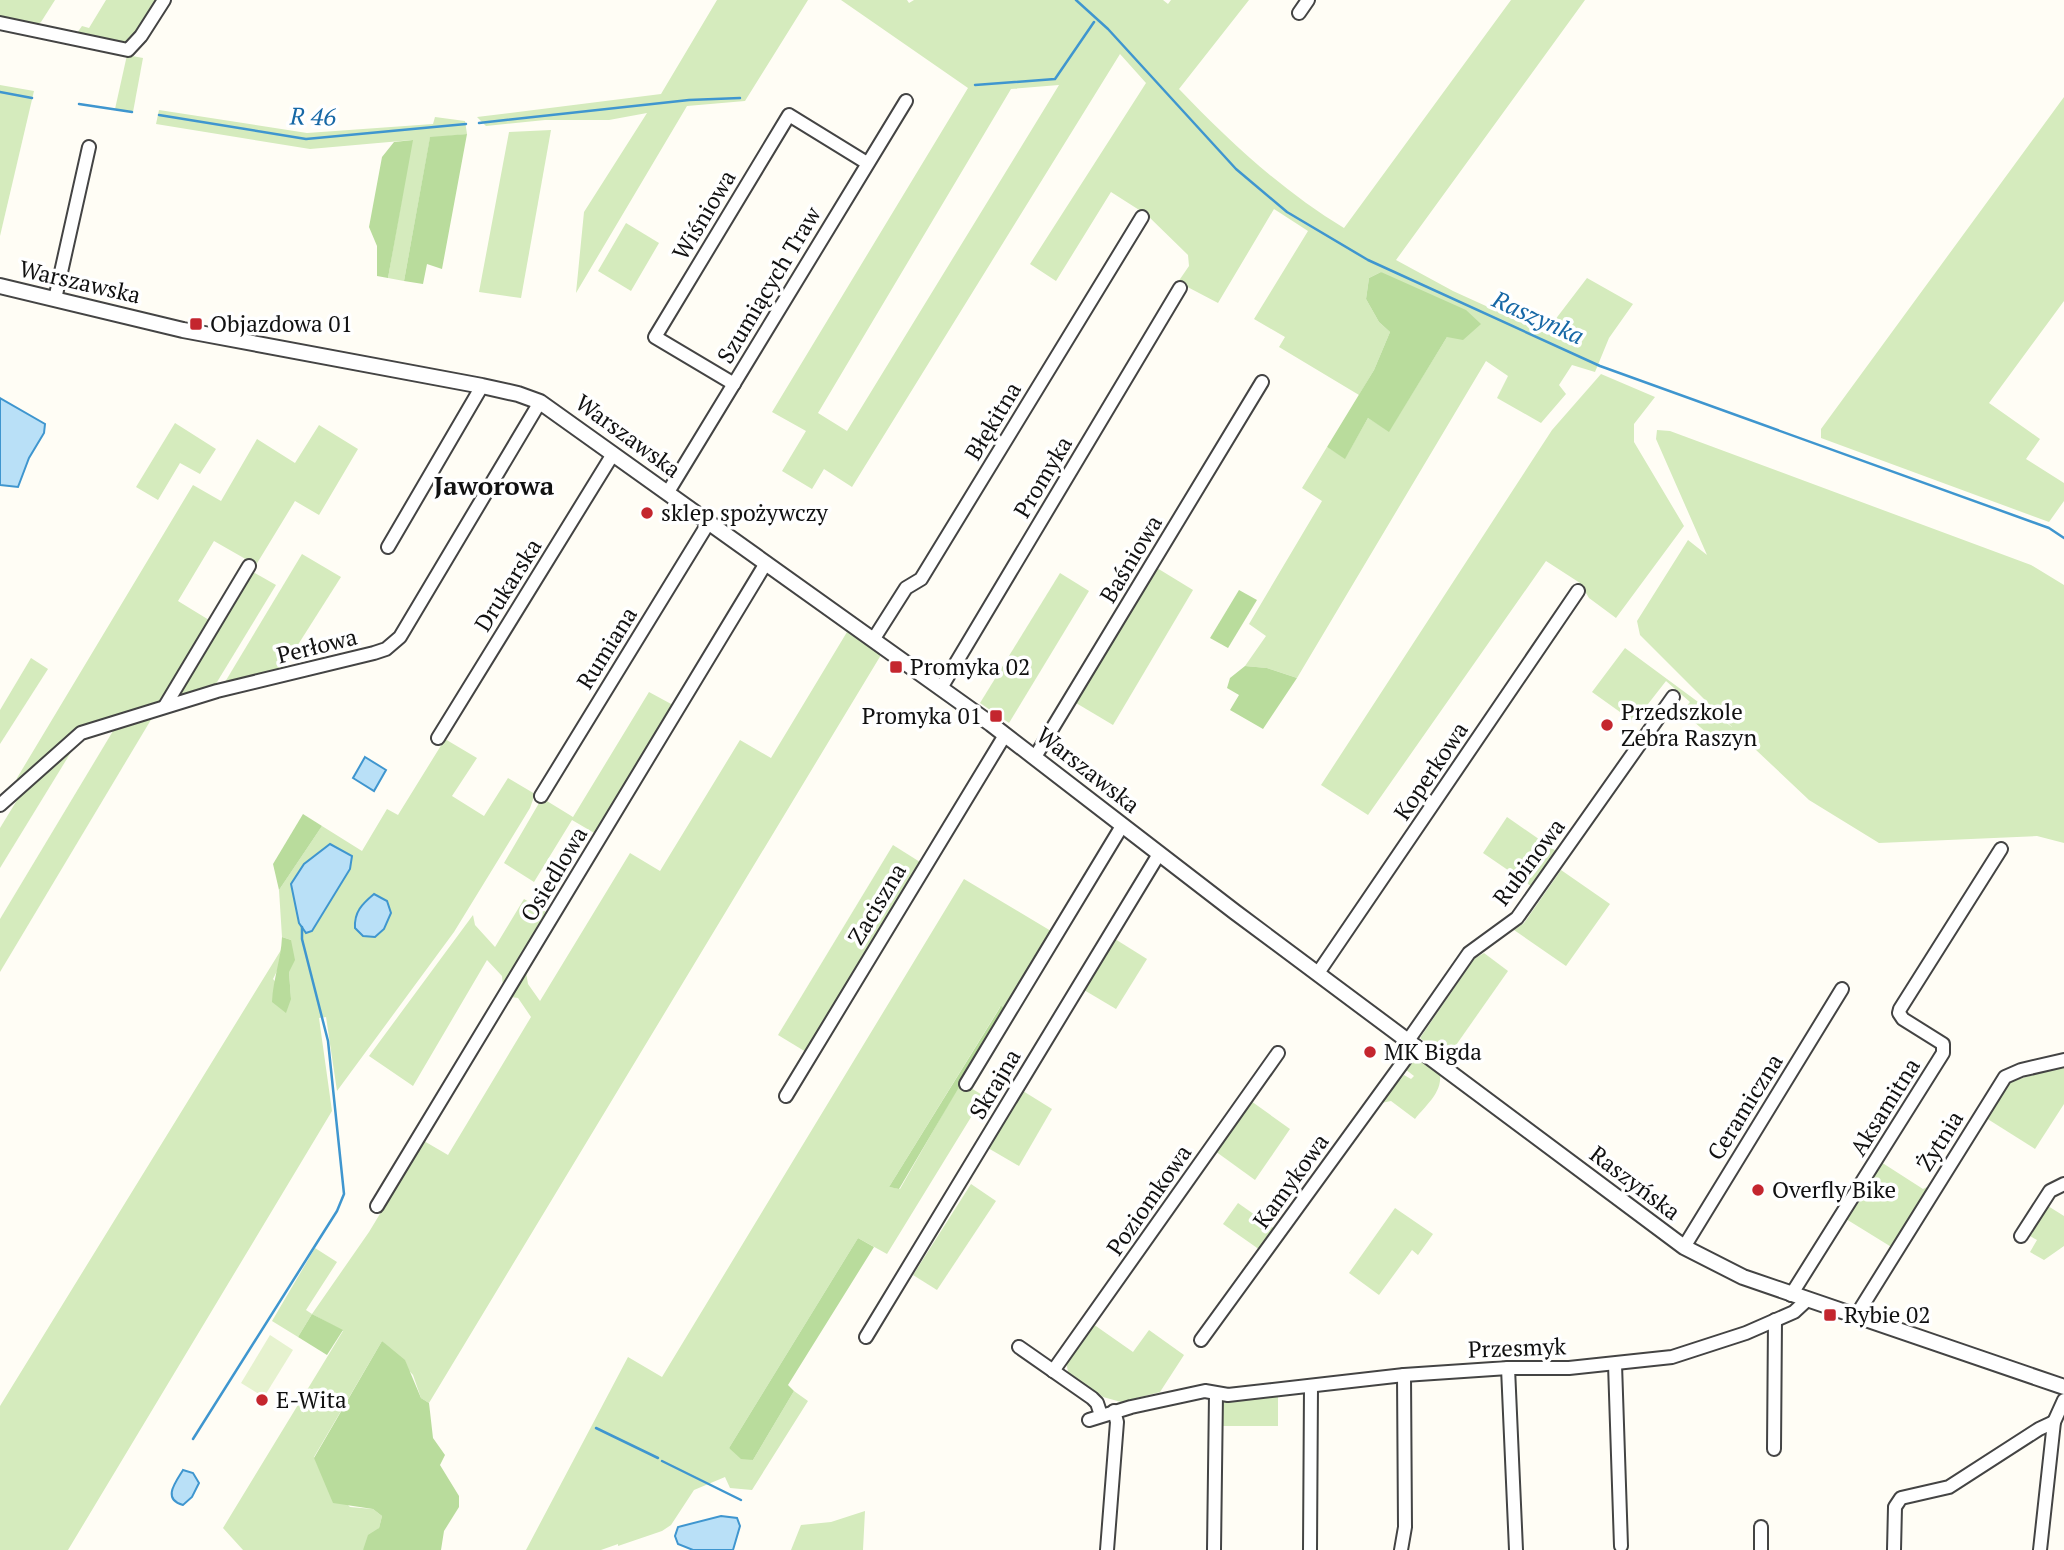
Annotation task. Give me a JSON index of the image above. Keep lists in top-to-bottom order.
{
  "streets": {
    "street": [
      "Wiśniowa",
      "Warszawska",
      "Szumiących Traw",
      "Błękitna",
      "Promyka",
      "Baśniowa",
      "Drukarska",
      "Perłowa",
      "Rumiana",
      "Koperkowa",
      "Rubinowa",
      "Osiedlowa",
      "Zaciszna",
      "Skrajna",
      "Ceramiczna",
      "Aksamitna",
      "Żytnia",
      "Kamykowa",
      "Raszyńska",
      "Poziomkowa",
      "Przesmyk"
    ]
  },
  "crossings": [
    ["Wiśniowa", "Szumiących Traw"],
    ["Warszawska", "Szumiących Traw"],
    ["Warszawska", "Błękitna"],
    ["Warszawska", "Promyka"],
    ["Warszawska", "Baśniowa"],
    ["Warszawska", "Drukarska"],
    ["Warszawska", "Perłowa"],
    ["Warszawska", "Rumiana"],
    ["Warszawska", "Osiedlowa"],
    ["Warszawska", "Zaciszna"],
    ["Warszawska", "Skrajna"],
    ["Warszawska", "Raszyńska"],
    ["Koperkowa", "Raszyńska"],
    ["Rubinowa", "Kamykowa"],
    ["Rubinowa", "Raszyńska"],
    ["Ceramiczna", "Raszyńska"],
    ["Aksamitna", "Raszyńska"],
    ["Żytnia", "Raszyńska"],
    ["Kamykowa", "Raszyńska"],
    ["Raszyńska", "Przesmyk"],
    ["Poziomkowa", "Przesmyk"]
  ],
  "districts": ["Jaworowa"],
  "water": ["R 46", "Raszynka"],
  "places": {
    "transit": [
      "Objazdowa 01",
      "Promyka 02",
      "Promyka 01",
      "Rybie 02"
    ],
    "other": [
      "sklep spożywczy",
      "Przedszkole Zebra Raszyn",
      "MK Bigda",
      "Overfly Bike",
      "E-Wita"
    ]
  }
}
